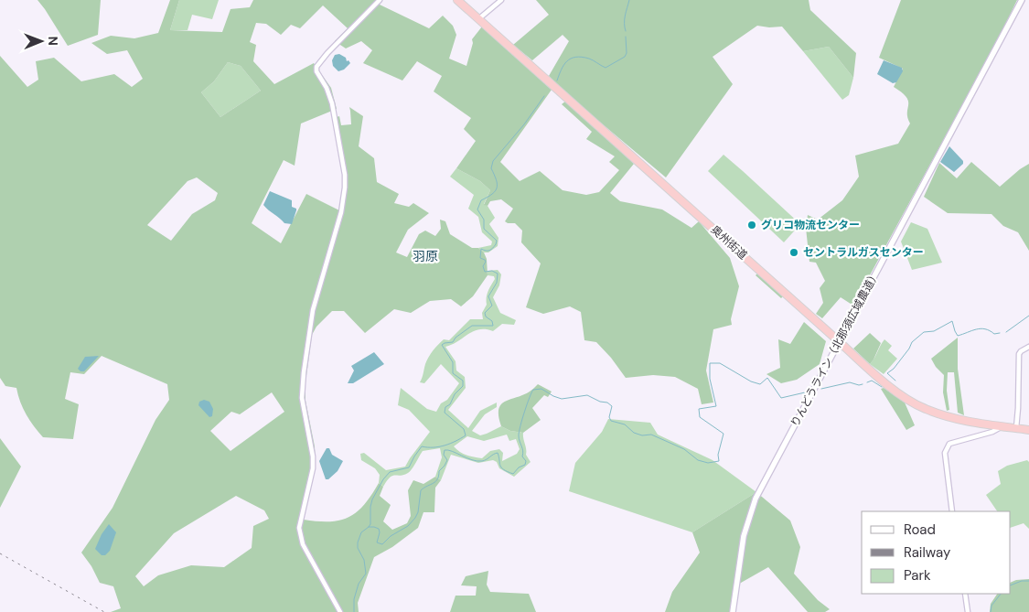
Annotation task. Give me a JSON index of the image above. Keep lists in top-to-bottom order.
{
  "streets": {
    "highway": ["奥州街道"],
    "street": ["りんどうライン（北那須広域農道）"]
  },
  "crossings": [
    ["奥州街道", "りんどうライン（北那須広域農道）"]
  ],
  "districts": ["羽原"],
  "places": ["グリコ物流センター", "セントラルガスセンター"],
  "legend": ["Road", "Railway", "Park"],
  "north": "right"
}
